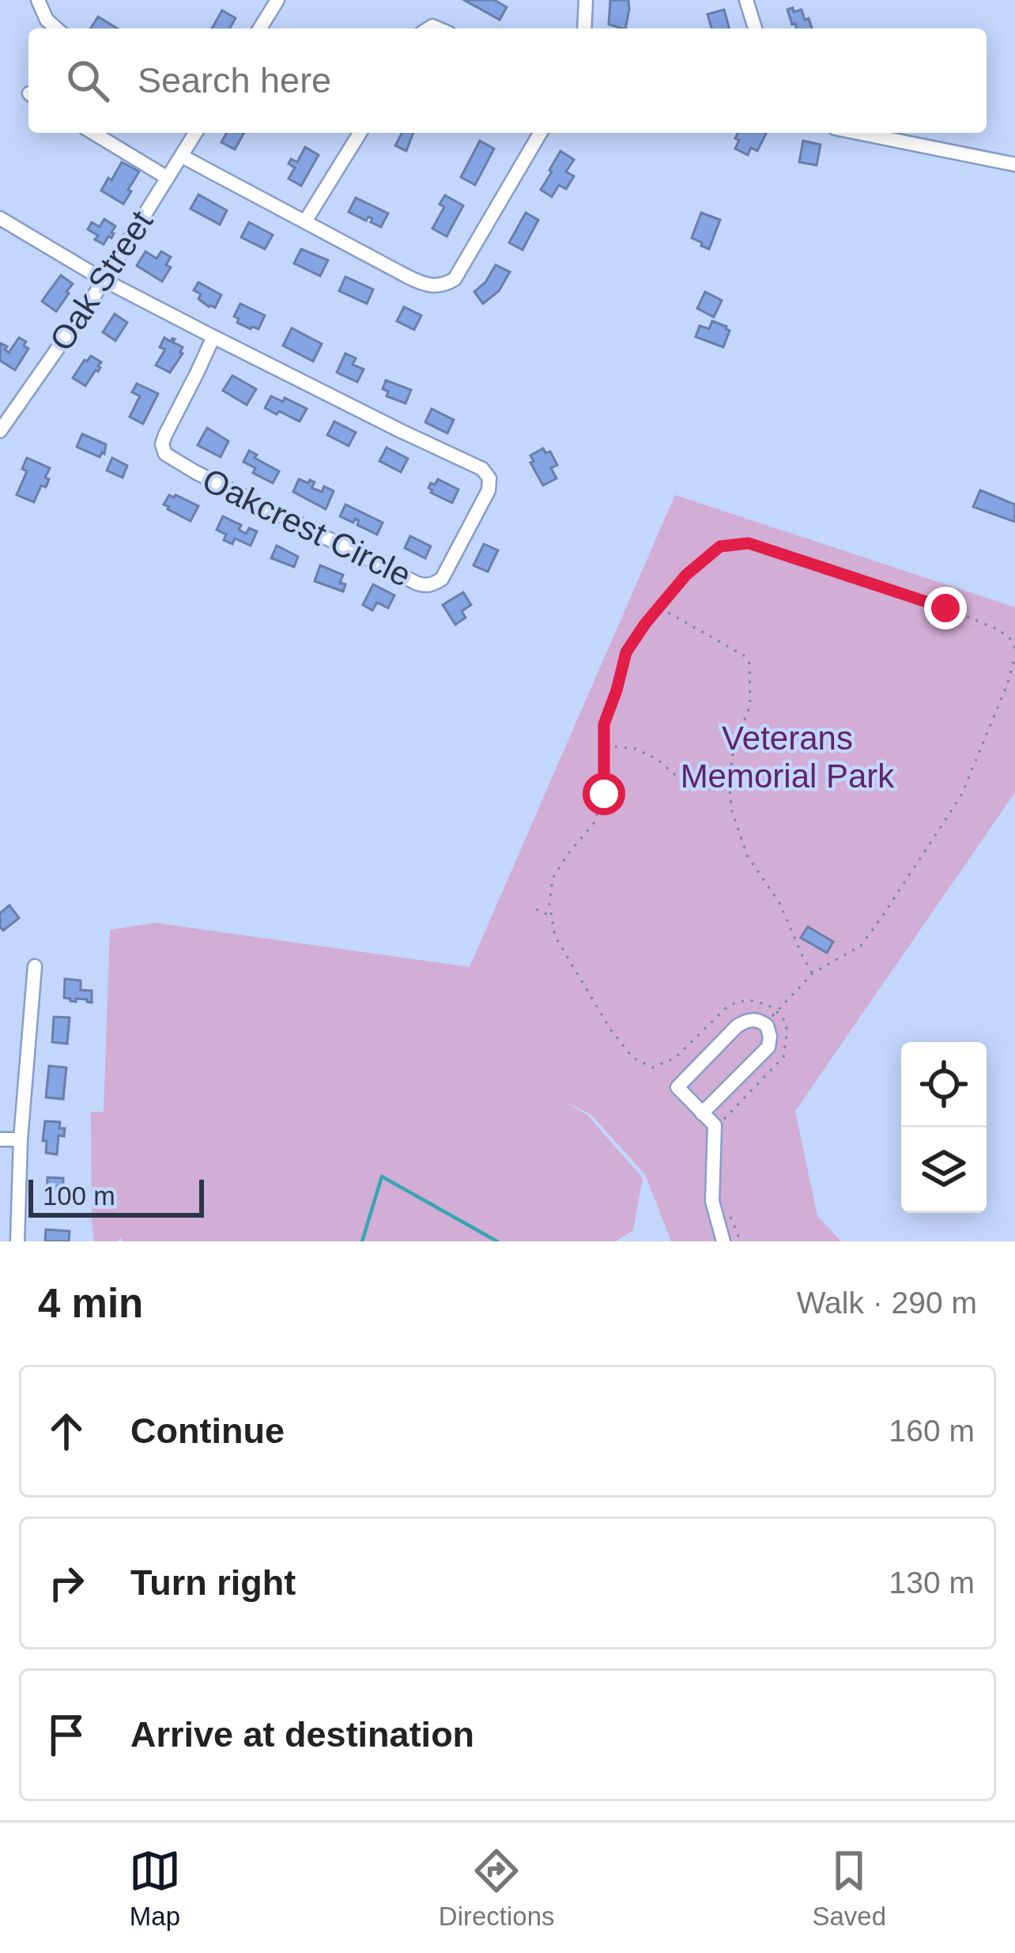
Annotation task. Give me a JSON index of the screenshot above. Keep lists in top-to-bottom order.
{
  "streets": {
    "street": ["Oak Street", "Oakcrest Circle"]
  },
  "crossings": [
    ["Oak Street", "Oakcrest Circle"]
  ],
  "parks": ["Veterans Memorial Park"],
  "scale_bar": "100 m",
  "page": {
    "search": "Search here",
    "scale": "100 m",
    "heading": ["4 min", "Walk · 290 m"],
    "list": [
      ["Continue", "160 m"],
      ["Turn right", "130 m"],
      "Arrive at destination"
    ],
    "nav": ["Map", "Directions", "Saved"]
  }
}
